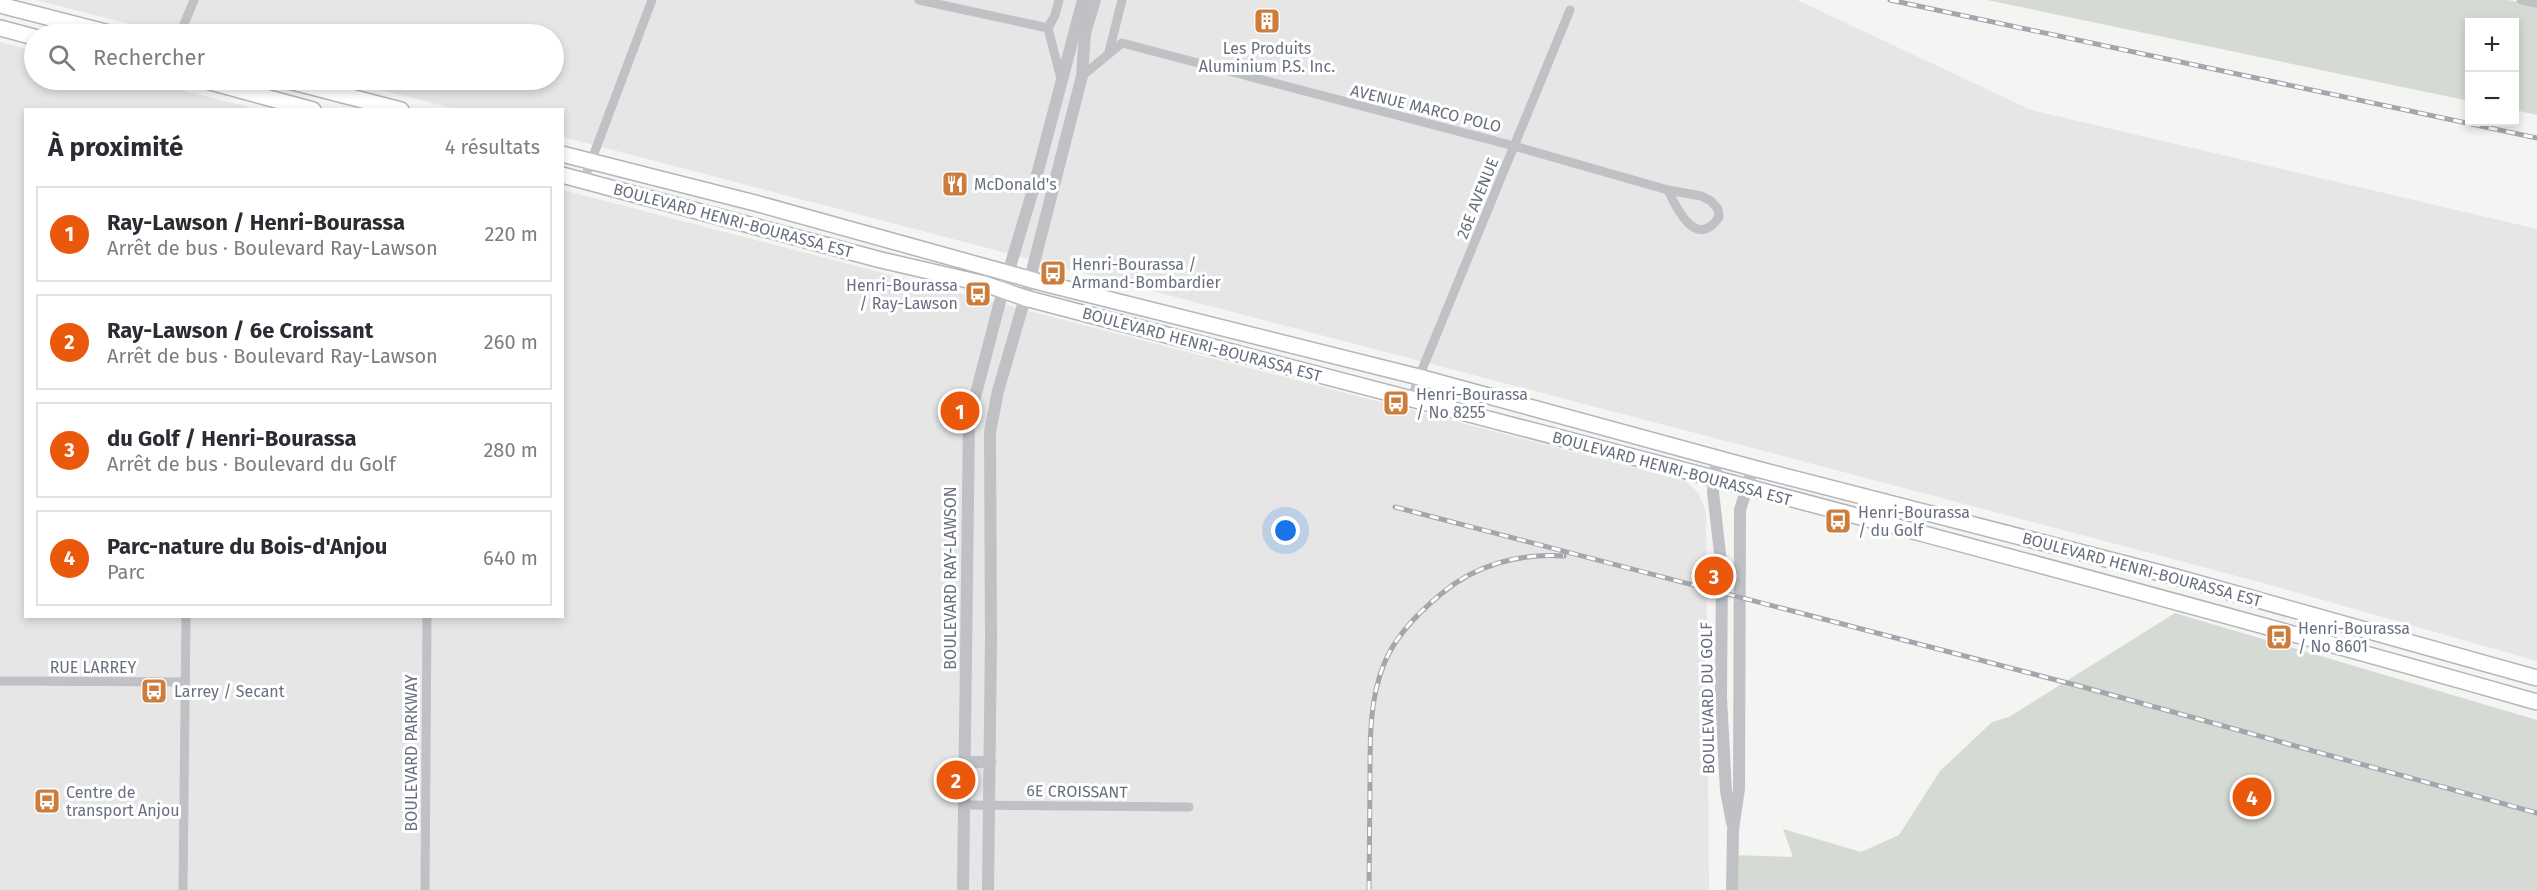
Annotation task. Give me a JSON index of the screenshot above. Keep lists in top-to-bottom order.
{
  "streets": {
    "main road": ["BOULEVARD HENRI-BOURASSA EST"],
    "street": [
      "AVENUE MARCO POLO",
      "26E AVENUE",
      "BOULEVARD RAY-LAWSON",
      "RUE LARREY",
      "BOULEVARD DU GOLF",
      "BOULEVARD PARKWAY",
      "6E CROISSANT"
    ]
  },
  "crossings": [
    ["AVENUE MARCO POLO", "26E AVENUE"],
    ["26E AVENUE", "BOULEVARD HENRI-BOURASSA EST"],
    ["BOULEVARD HENRI-BOURASSA EST", "BOULEVARD RAY-LAWSON"],
    ["BOULEVARD HENRI-BOURASSA EST", "BOULEVARD DU GOLF"],
    ["BOULEVARD RAY-LAWSON", "6E CROISSANT"]
  ],
  "places": {
    "building": ["Les Produits Aluminium P.S. Inc."],
    "restaurant": ["McDonald's"],
    "bus stop": [
      "Henri-Bourassa / Armand-Bombardier",
      "Henri-Bourassa / Ray-Lawson",
      "Henri-Bourassa / No 8255",
      "Henri-Bourassa / du Golf",
      "Henri-Bourassa / No 8601",
      "Larrey / Secant",
      "Centre de transport Anjou"
    ]
  },
  "page": {
    "map_buttons": ["+", "−"],
    "search": "Rechercher",
    "heading": ["À proximité", "4 résultats"],
    "list": [
      {
        "mark": "1",
        "name": "Ray-Lawson / Henri-Bourassa",
        "note": "Arrêt de bus · Boulevard Ray-Lawson",
        "value": "220 m"
      },
      {
        "mark": "2",
        "name": "Ray-Lawson / 6e Croissant",
        "note": "Arrêt de bus · Boulevard Ray-Lawson",
        "value": "260 m"
      },
      {
        "mark": "3",
        "name": "du Golf / Henri-Bourassa",
        "note": "Arrêt de bus · Boulevard du Golf",
        "value": "280 m"
      },
      {
        "mark": "4",
        "name": "Parc-nature du Bois-d'Anjou",
        "note": "Parc",
        "value": "640 m"
      }
    ],
    "pins": [
      "1",
      "3",
      "2",
      "4"
    ]
  }
}
